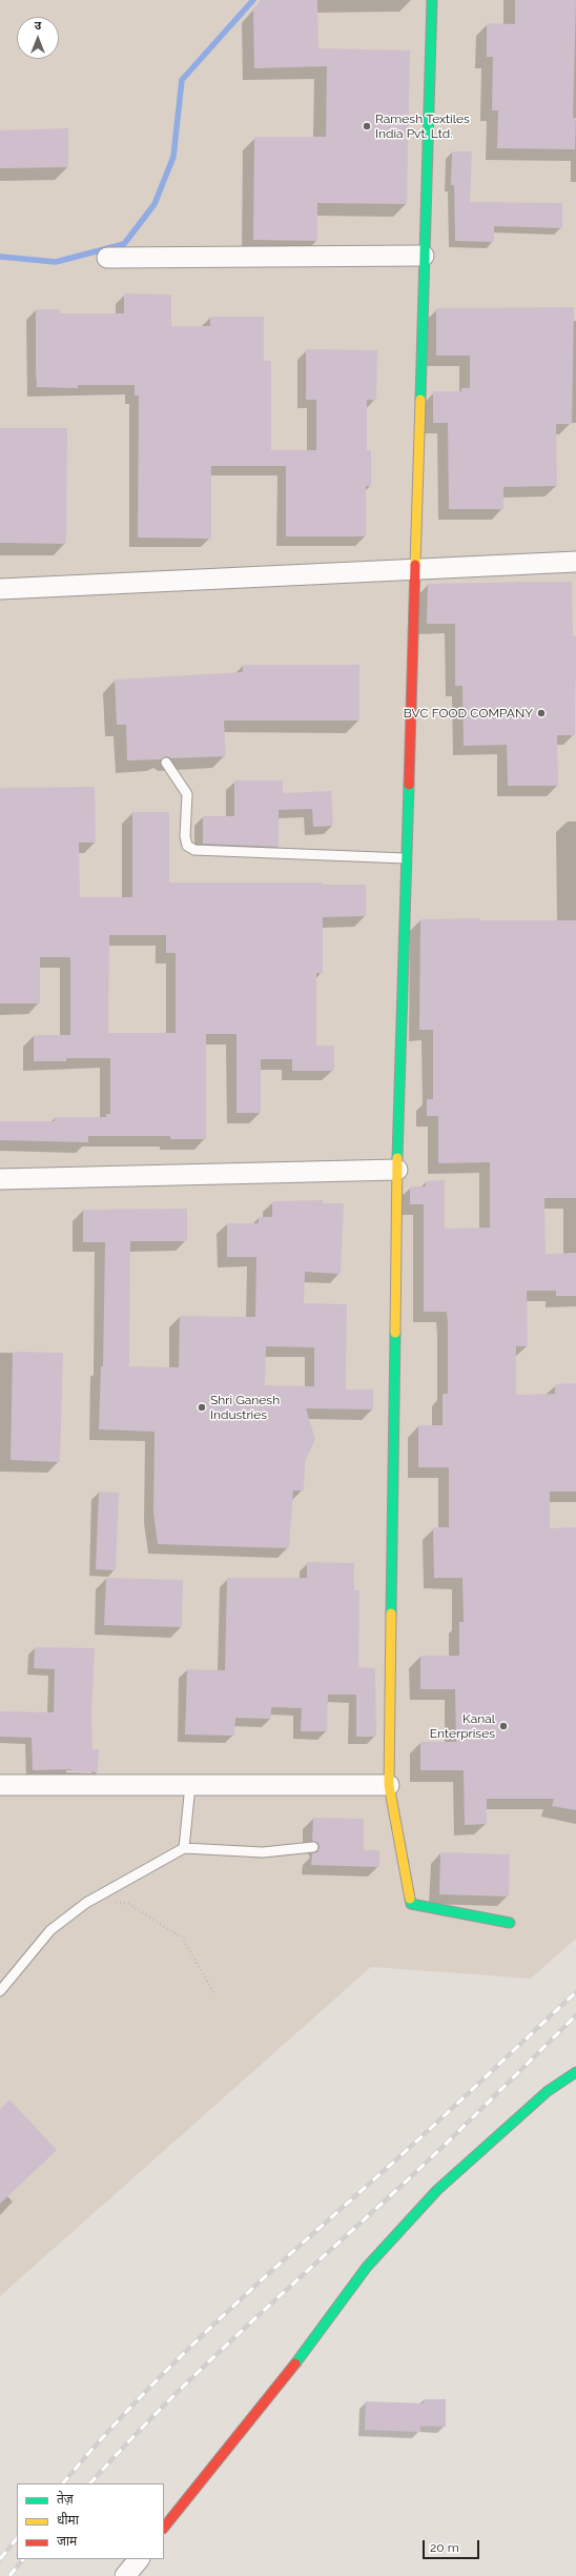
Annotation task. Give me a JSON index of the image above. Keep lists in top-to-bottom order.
{
  "places": [
    "Ramesh Textiles India Pvt. Ltd.",
    "BVC FOOD COMPANY",
    "Shri Ganesh Industries",
    "Kanal Enterprises"
  ],
  "legend": ["तेज़", "धीमा", "जाम"],
  "scale_bar": "20 m",
  "north": "top"
}
